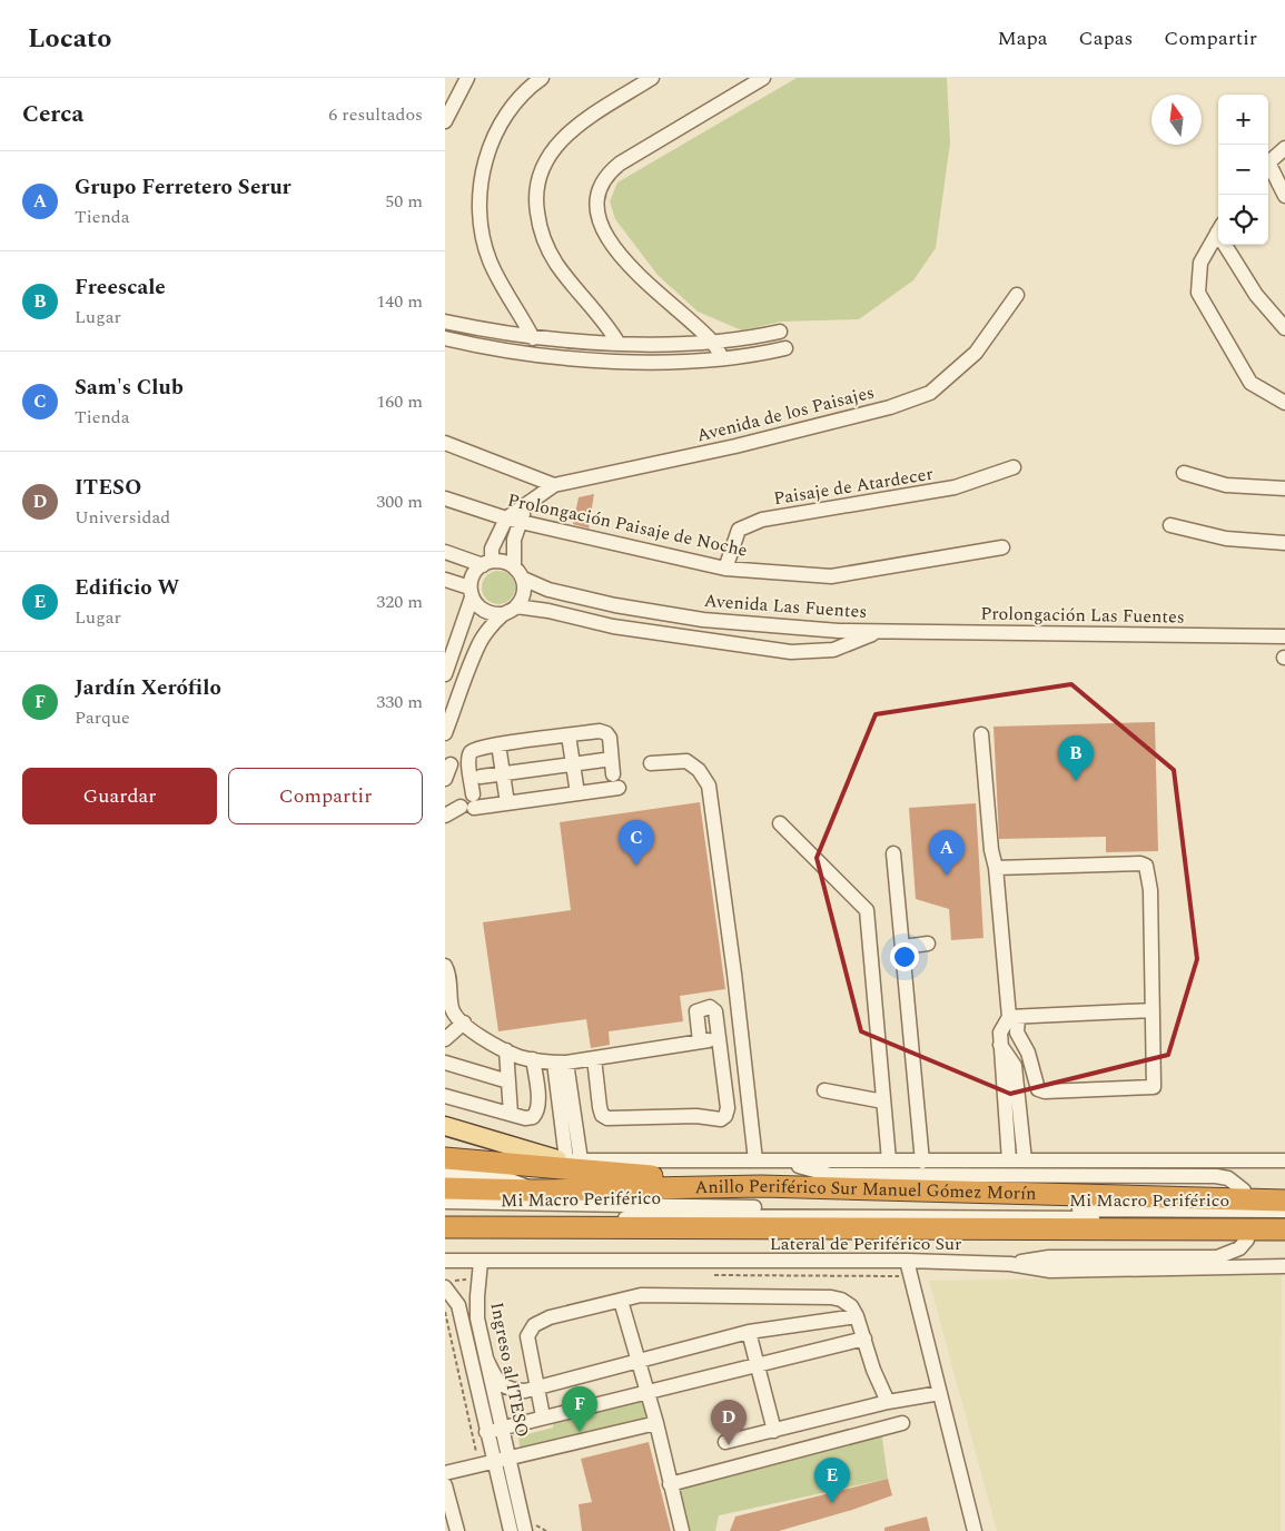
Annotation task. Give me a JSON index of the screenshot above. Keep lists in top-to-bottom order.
{
  "streets": {
    "highway": ["Anillo Periférico Sur Manuel Gómez Morín"],
    "street": [
      "Avenida de los Paisajes",
      "Paisaje de Atardecer",
      "Prolongación Paisaje de Noche",
      "Avenida Las Fuentes",
      "Prolongación Las Fuentes",
      "Mi Macro Periférico",
      "Lateral de Periférico Sur",
      "Ingreso al ITESO"
    ]
  },
  "crossings": [
    ["Avenida de los Paisajes", "Prolongación Paisaje de Noche"],
    ["Avenida de los Paisajes", "Avenida Las Fuentes"],
    ["Paisaje de Atardecer", "Prolongación Paisaje de Noche"],
    ["Avenida Las Fuentes", "Prolongación Las Fuentes"],
    ["Anillo Periférico Sur Manuel Gómez Morín", "Mi Macro Periférico"],
    ["Lateral de Periférico Sur", "Ingreso al ITESO"]
  ],
  "north": "top",
  "page": {
    "header": "Locato",
    "nav": ["Mapa", "Capas", "Compartir"],
    "heading": ["Cerca", "6 resultados"],
    "map_buttons": ["+", "−"],
    "list": [
      {
        "mark": "A",
        "name": "Grupo Ferretero Serur",
        "note": "Tienda",
        "value": "50 m"
      },
      {
        "mark": "B",
        "name": "Freescale",
        "note": "Lugar",
        "value": "140 m"
      },
      {
        "mark": "C",
        "name": "Sam's Club",
        "note": "Tienda",
        "value": "160 m"
      },
      {
        "mark": "D",
        "name": "ITESO",
        "note": "Universidad",
        "value": "300 m"
      },
      {
        "mark": "E",
        "name": "Edificio W",
        "note": "Lugar",
        "value": "320 m"
      },
      {
        "mark": "F",
        "name": "Jardín Xerófilo",
        "note": "Parque",
        "value": "330 m"
      }
    ],
    "pins": [
      "B",
      "C",
      "A",
      "F",
      "D",
      "E"
    ],
    "buttons": ["Guardar", "Compartir"]
  }
}
